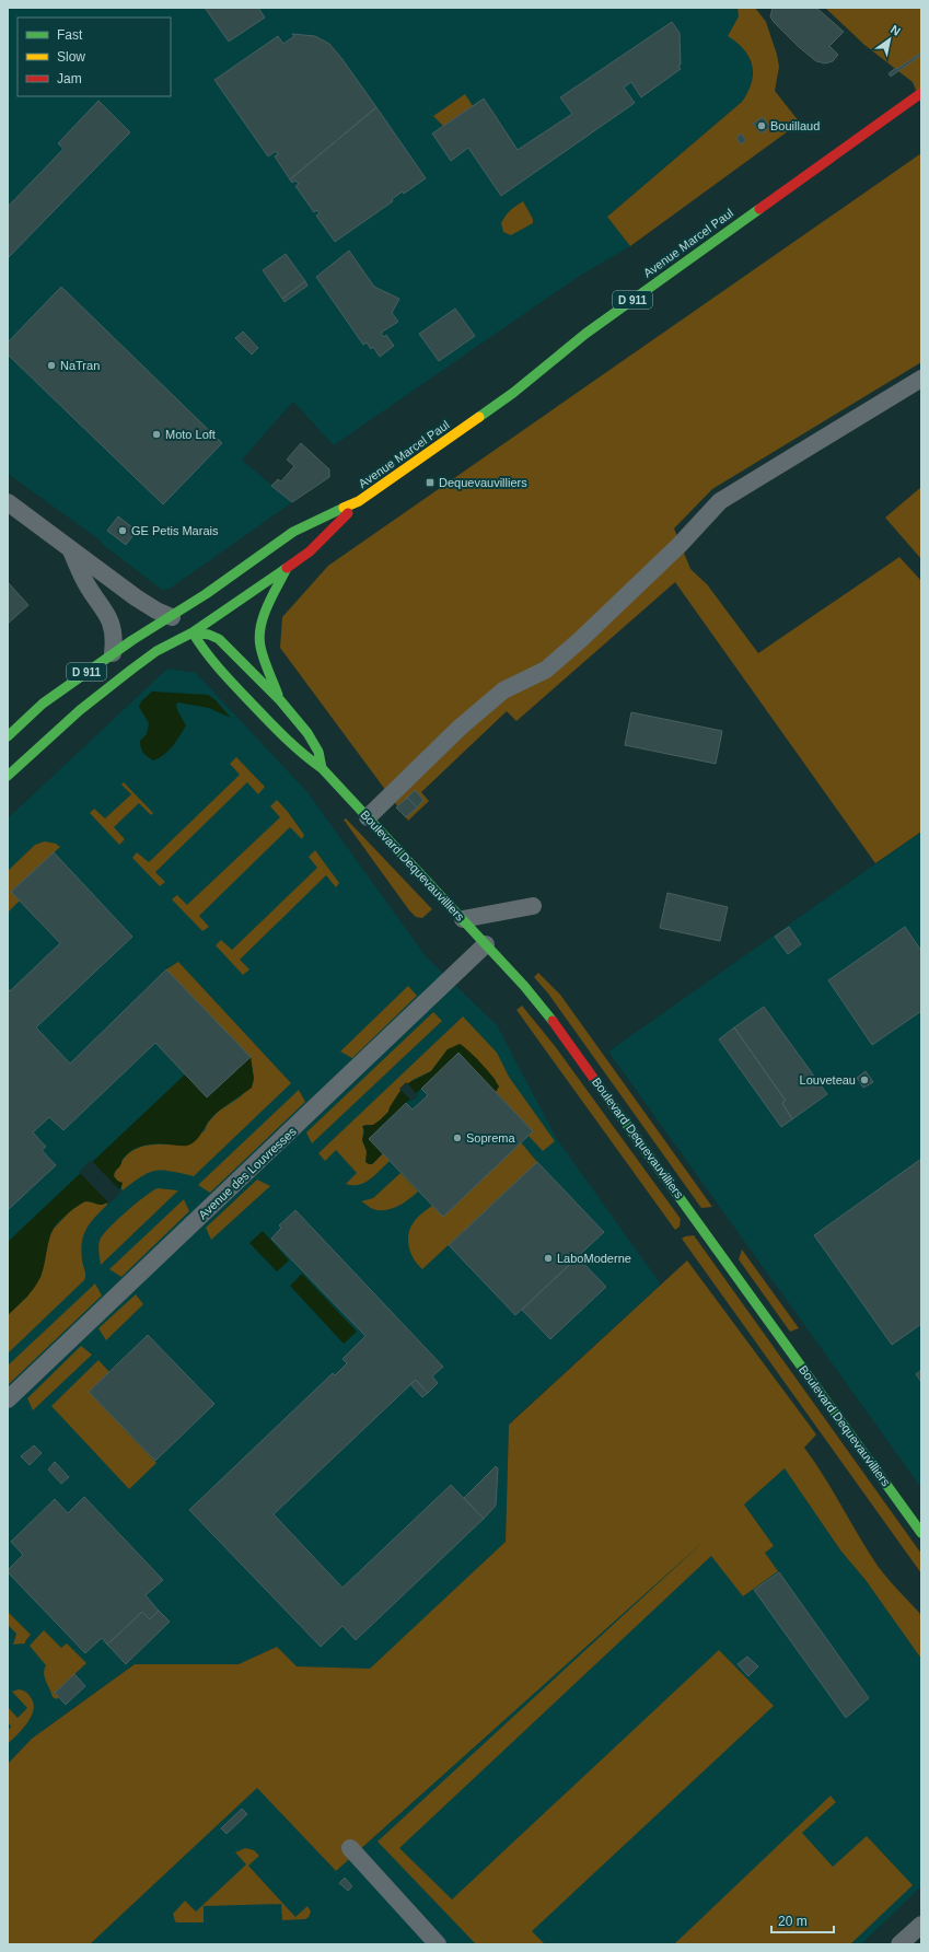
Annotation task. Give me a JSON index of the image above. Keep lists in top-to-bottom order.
{
  "streets": {
    "main road": ["Avenue Marcel Paul", "D 911", "Boulevard Dequevauvilliers"],
    "street": ["Avenue des Louvresses"]
  },
  "crossings": [
    ["Avenue Marcel Paul", "Boulevard Dequevauvilliers"],
    ["Boulevard Dequevauvilliers", "Avenue des Louvresses"]
  ],
  "places": {
    "other": [
      "Bouillaud",
      "NaTran",
      "Moto Loft",
      "GE Petis Marais",
      "Louveteau",
      "Soprema",
      "LaboModerne"
    ],
    "transit": ["Dequevauvilliers"]
  },
  "legend": ["Fast", "Slow", "Jam"],
  "scale_bar": "20 m",
  "north": "top right"
}
